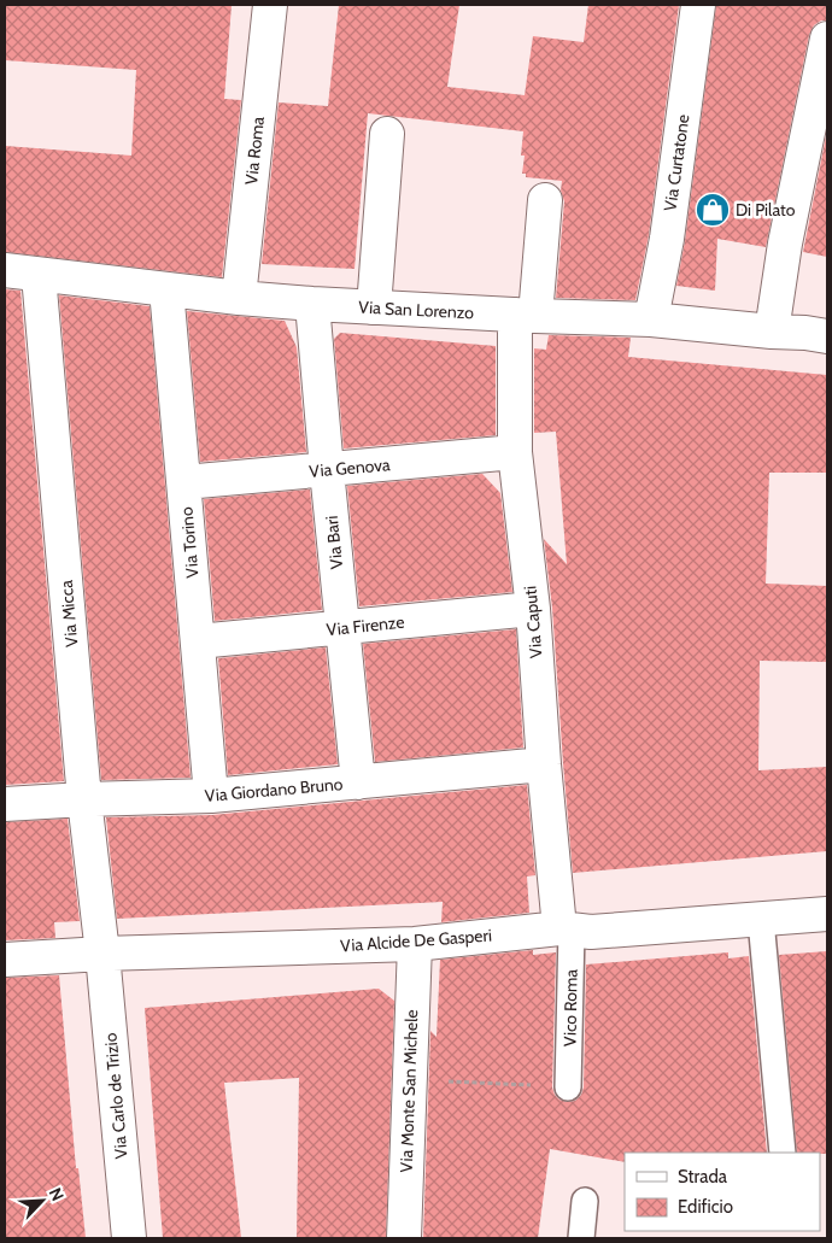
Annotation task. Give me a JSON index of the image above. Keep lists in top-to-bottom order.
{
  "streets": {
    "street": [
      "Via Roma",
      "Via Curtatone",
      "Via San Lorenzo",
      "Via Genova",
      "Via Torino",
      "Via Bari",
      "Via Micca",
      "Via Caputi",
      "Via Firenze",
      "Via Giordano Bruno",
      "Via Alcide De Gasperi",
      "Via Monte San Michele",
      "Via Carlo de Trizio"
    ],
    "lane": ["Vico Roma"]
  },
  "crossings": [
    ["Via Roma", "Via San Lorenzo"],
    ["Via Curtatone", "Via San Lorenzo"],
    ["Via San Lorenzo", "Via Torino"],
    ["Via San Lorenzo", "Via Bari"],
    ["Via San Lorenzo", "Via Micca"],
    ["Via San Lorenzo", "Via Caputi"],
    ["Via Genova", "Via Torino"],
    ["Via Genova", "Via Bari"],
    ["Via Genova", "Via Caputi"],
    ["Via Torino", "Via Firenze"],
    ["Via Torino", "Via Giordano Bruno"],
    ["Via Bari", "Via Firenze"],
    ["Via Bari", "Via Giordano Bruno"],
    ["Via Micca", "Via Giordano Bruno"],
    ["Via Micca", "Via Alcide De Gasperi"],
    ["Via Micca", "Via Carlo de Trizio"],
    ["Via Caputi", "Via Firenze"],
    ["Via Caputi", "Via Giordano Bruno"],
    ["Via Caputi", "Via Alcide De Gasperi"],
    ["Via Caputi", "Vico Roma"],
    ["Via Alcide De Gasperi", "Vico Roma"],
    ["Via Alcide De Gasperi", "Via Monte San Michele"],
    ["Via Alcide De Gasperi", "Via Carlo de Trizio"]
  ],
  "places": {
    "shop": ["Di Pilato"]
  },
  "legend": ["Strada", "Edificio"],
  "north": "top right"
}
